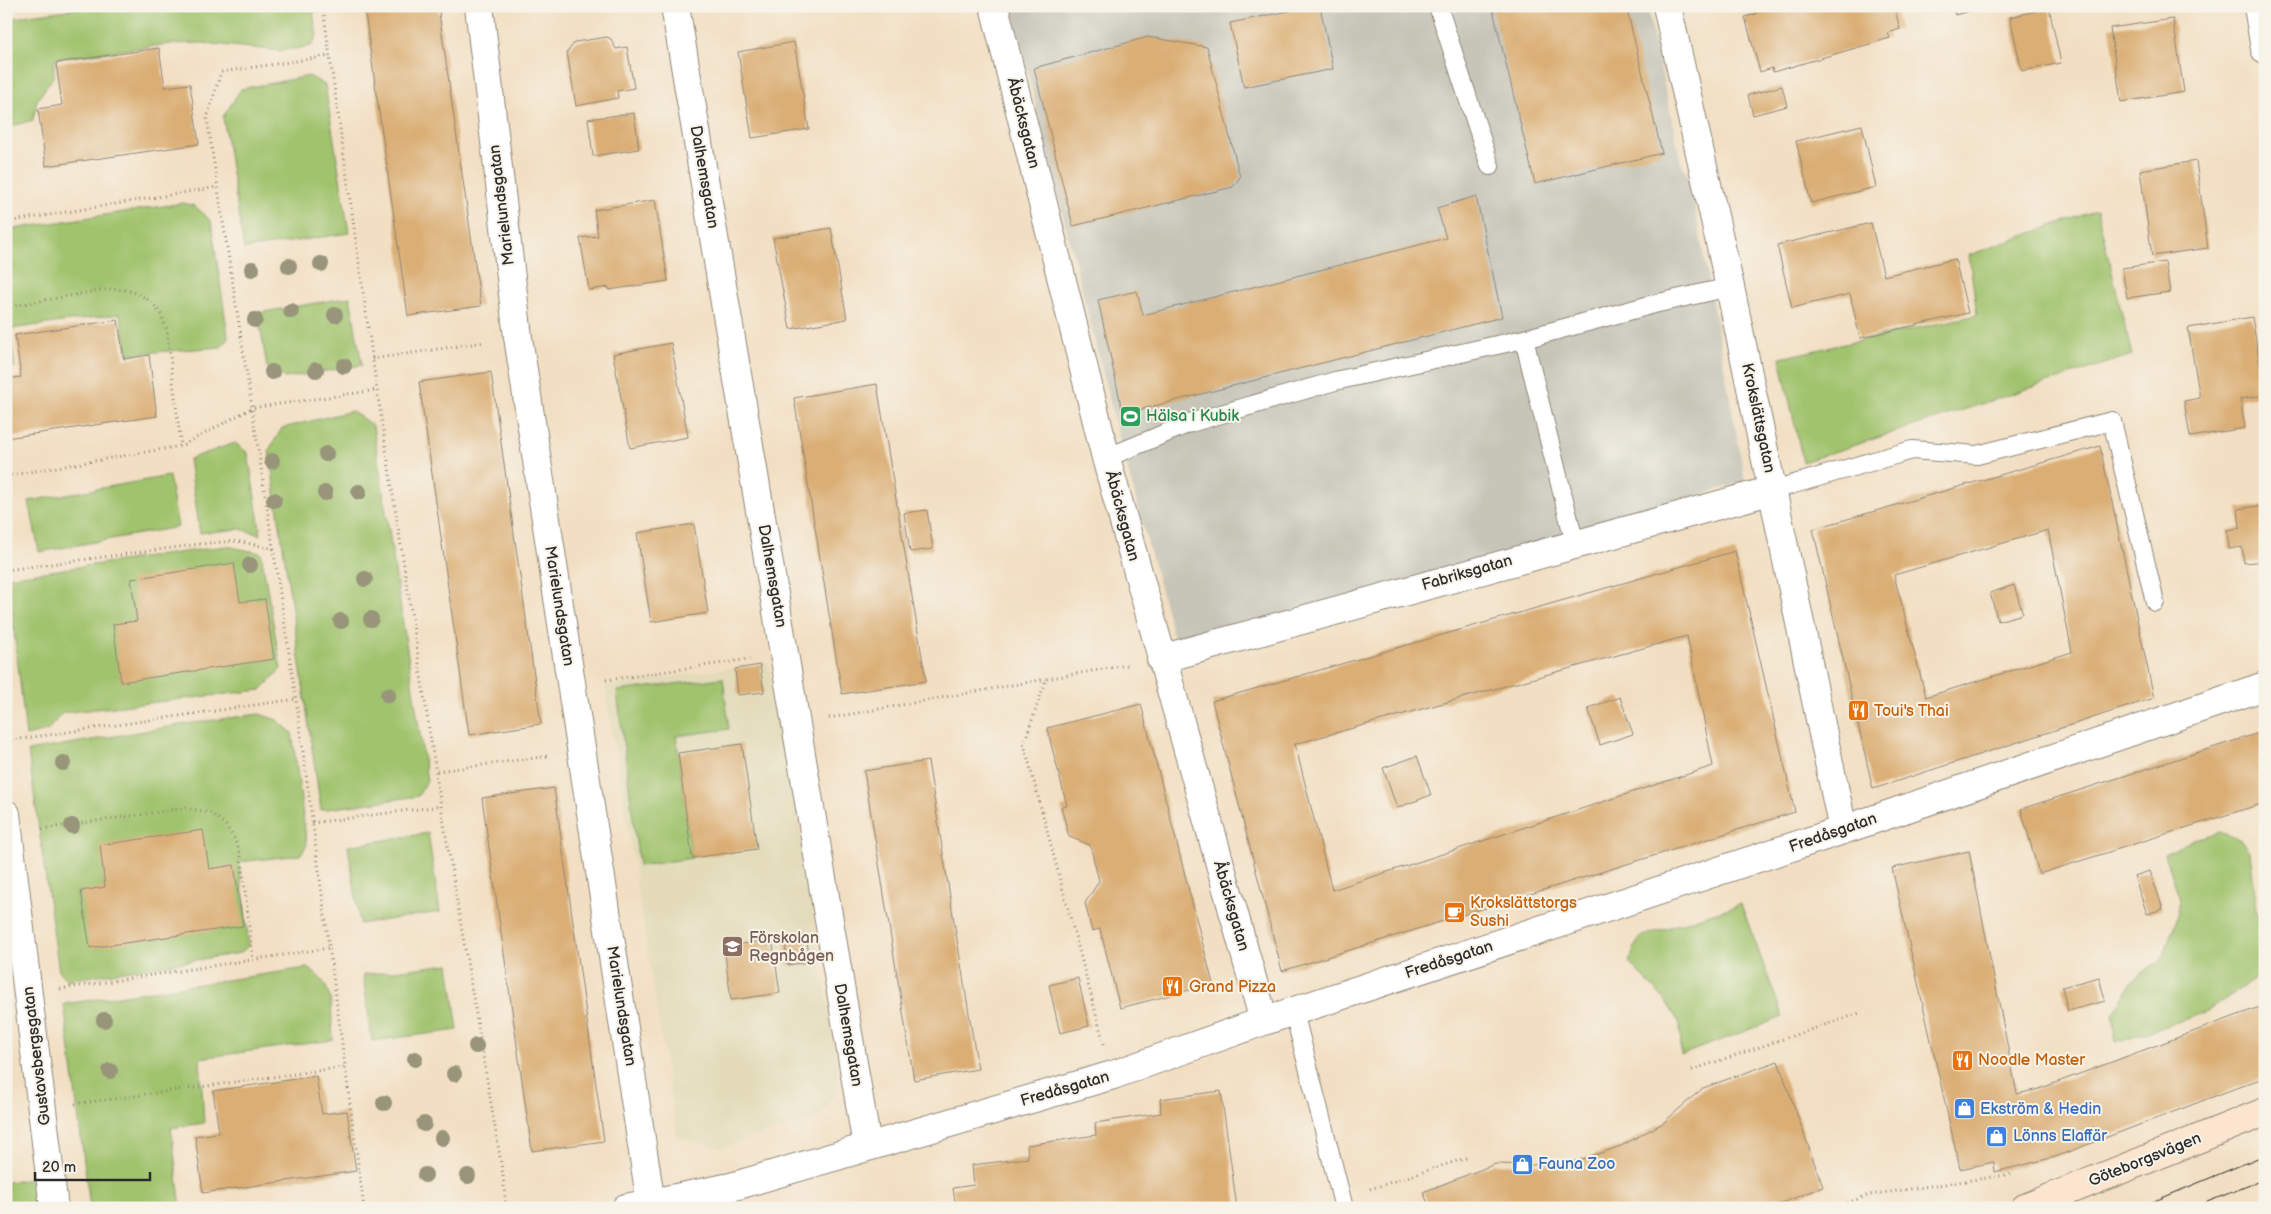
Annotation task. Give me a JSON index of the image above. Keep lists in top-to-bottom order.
{
  "streets": {
    "main road": ["Göteborgsvägen"],
    "street": [
      "Åbäcksgatan",
      "Dalhemsgatan",
      "Marielundsgatan",
      "Krokslättsgatan",
      "Fabriksgatan",
      "Fredåsgatan",
      "Gustavsbergsgatan"
    ]
  },
  "crossings": [
    ["Åbäcksgatan", "Fabriksgatan"],
    ["Åbäcksgatan", "Fredåsgatan"],
    ["Dalhemsgatan", "Fredåsgatan"],
    ["Marielundsgatan", "Fredåsgatan"],
    ["Krokslättsgatan", "Fabriksgatan"],
    ["Krokslättsgatan", "Fredåsgatan"]
  ],
  "places": {
    "sports": ["Hälsa i Kubik"],
    "restaurant": ["Toui's Thai", "Grand Pizza", "Noodle Master"],
    "cafe": ["Krokslättstorgs Sushi"],
    "school or university": ["Förskolan Regnbågen"],
    "shop": ["Ekström & Hedin", "Lönns Elaffär", "Fauna Zoo"]
  },
  "scale_bar": "20 m"
}
